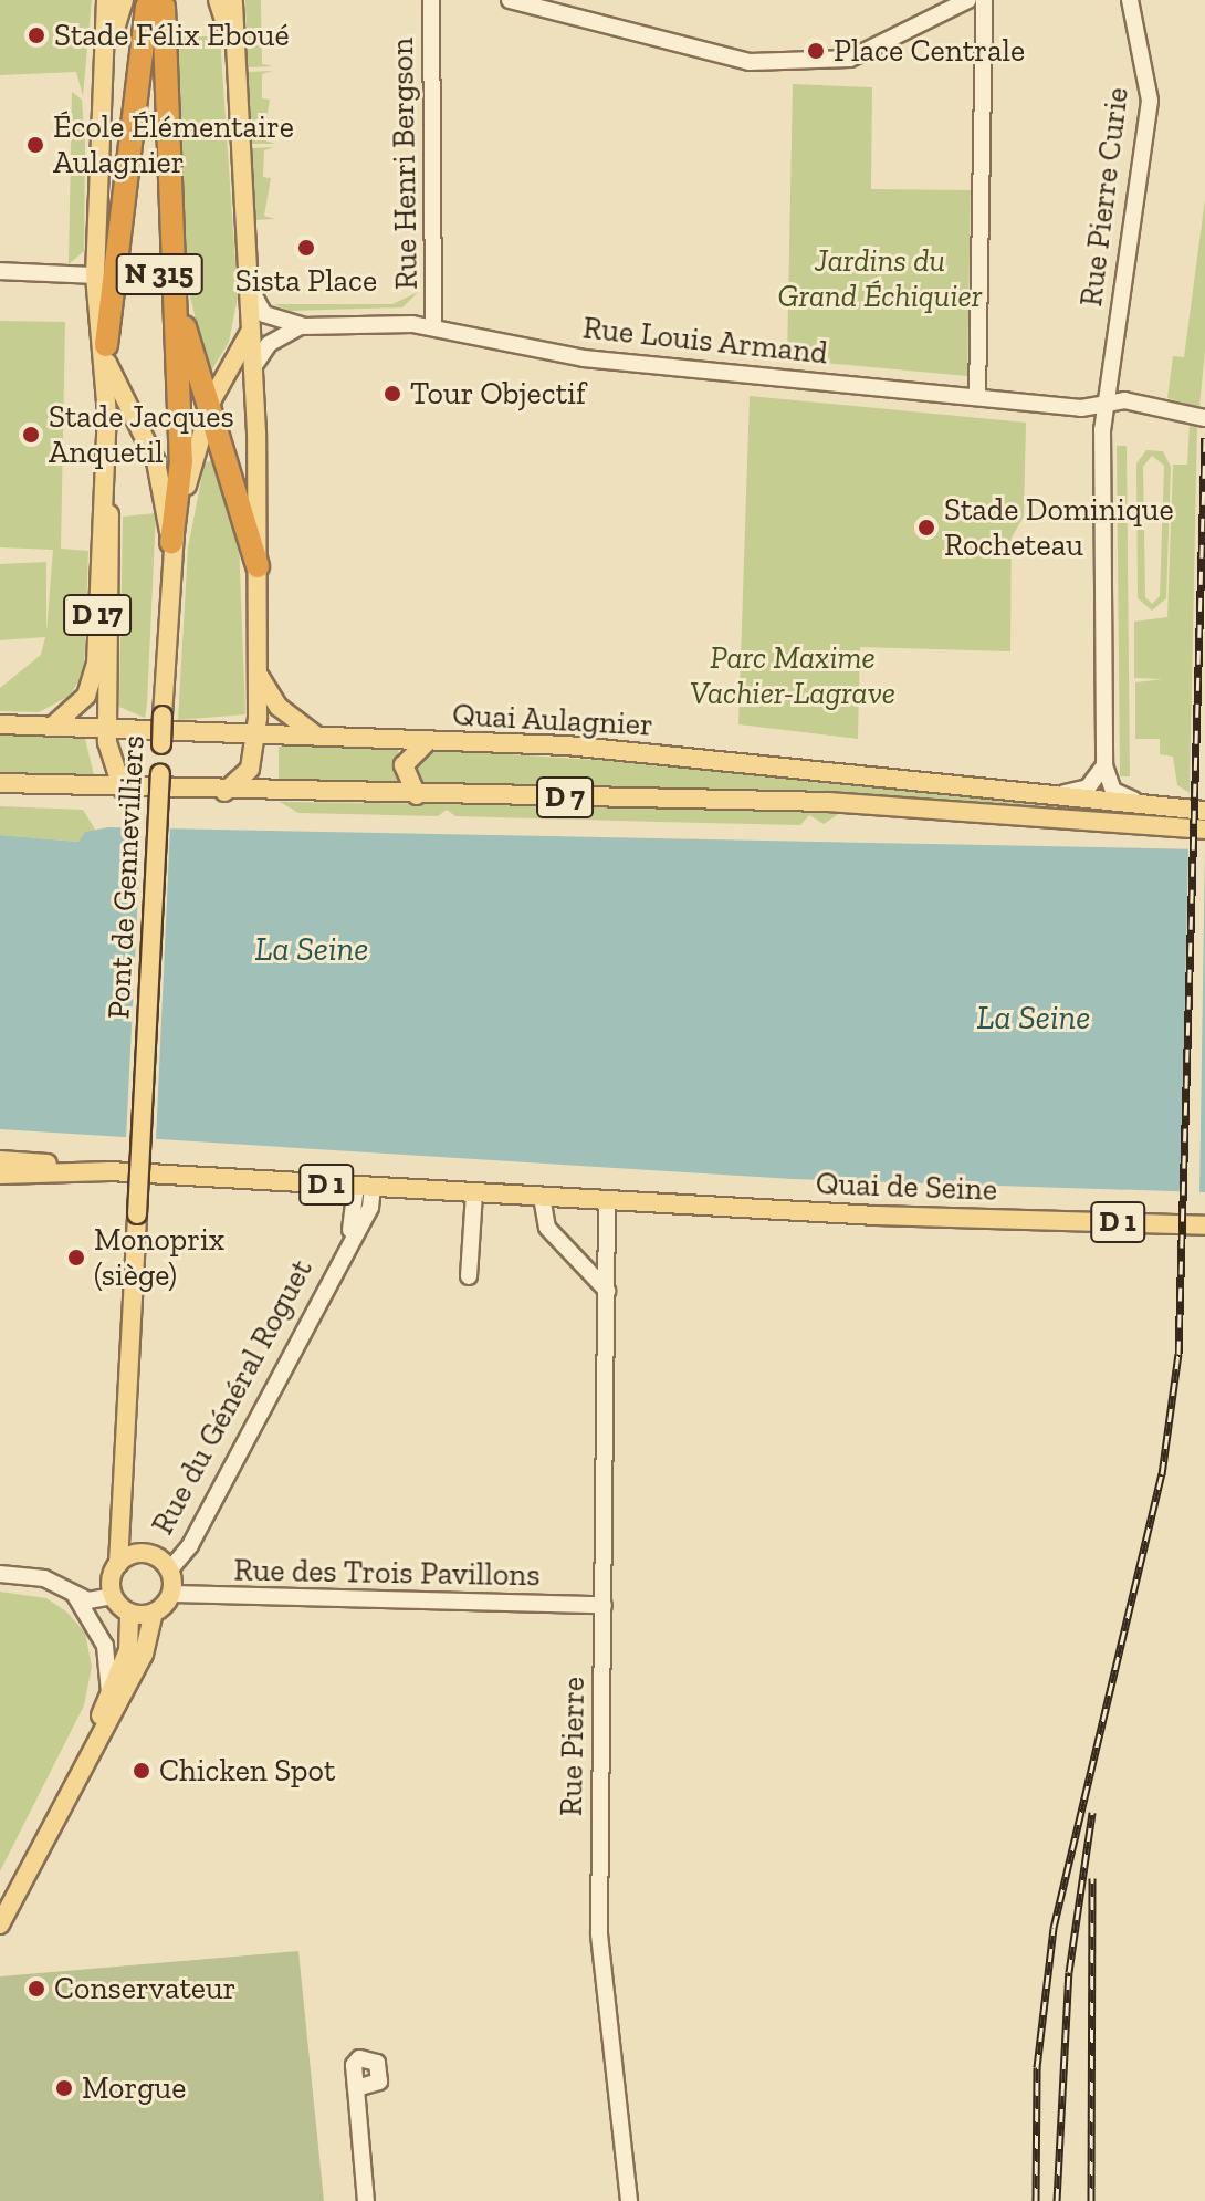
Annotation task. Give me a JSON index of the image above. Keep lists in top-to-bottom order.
{
  "streets": {
    "highway": ["N 315"],
    "main road": [
      "D 17",
      "Quai Aulagnier",
      "D 7",
      "Pont de Gennevilliers",
      "D 1",
      "Quai de Seine"
    ],
    "street": [
      "Rue Henri Bergson",
      "Rue Pierre Curie",
      "Rue Louis Armand",
      "Rue du Général Roguet",
      "Rue des Trois Pavillons",
      "Rue Pierre"
    ]
  },
  "crossings": [
    ["Rue Henri Bergson", "Rue Louis Armand"],
    ["Rue Pierre Curie", "Rue Louis Armand"],
    ["N 315", "D 17"],
    ["N 315", "Pont de Gennevilliers"],
    ["Rue Louis Armand", "D 17"],
    ["D 17", "Quai Aulagnier"],
    ["D 17", "D 7"],
    ["D 17", "Pont de Gennevilliers"],
    ["D 17", "Rue du Général Roguet"],
    ["D 17", "Rue des Trois Pavillons"],
    ["D 1", "Quai de Seine"],
    ["D 1", "Rue du Général Roguet"],
    ["Quai de Seine", "Rue Pierre"],
    ["Rue du Général Roguet", "Rue des Trois Pavillons"],
    ["Rue des Trois Pavillons", "Rue Pierre"]
  ],
  "water": ["La Seine"],
  "parks": ["Jardins du Grand Échiquier", "Parc Maxime Vachier-Lagrave"],
  "places": [
    "Stade Félix Eboué",
    "Place Centrale",
    "École Élémentaire Aulagnier",
    "Sista Place",
    "Tour Objectif",
    "Stade Jacques Anquetil",
    "Stade Dominique Rocheteau",
    "Monoprix (siège)",
    "Chicken Spot",
    "Conservateur",
    "Morgue"
  ]
}
